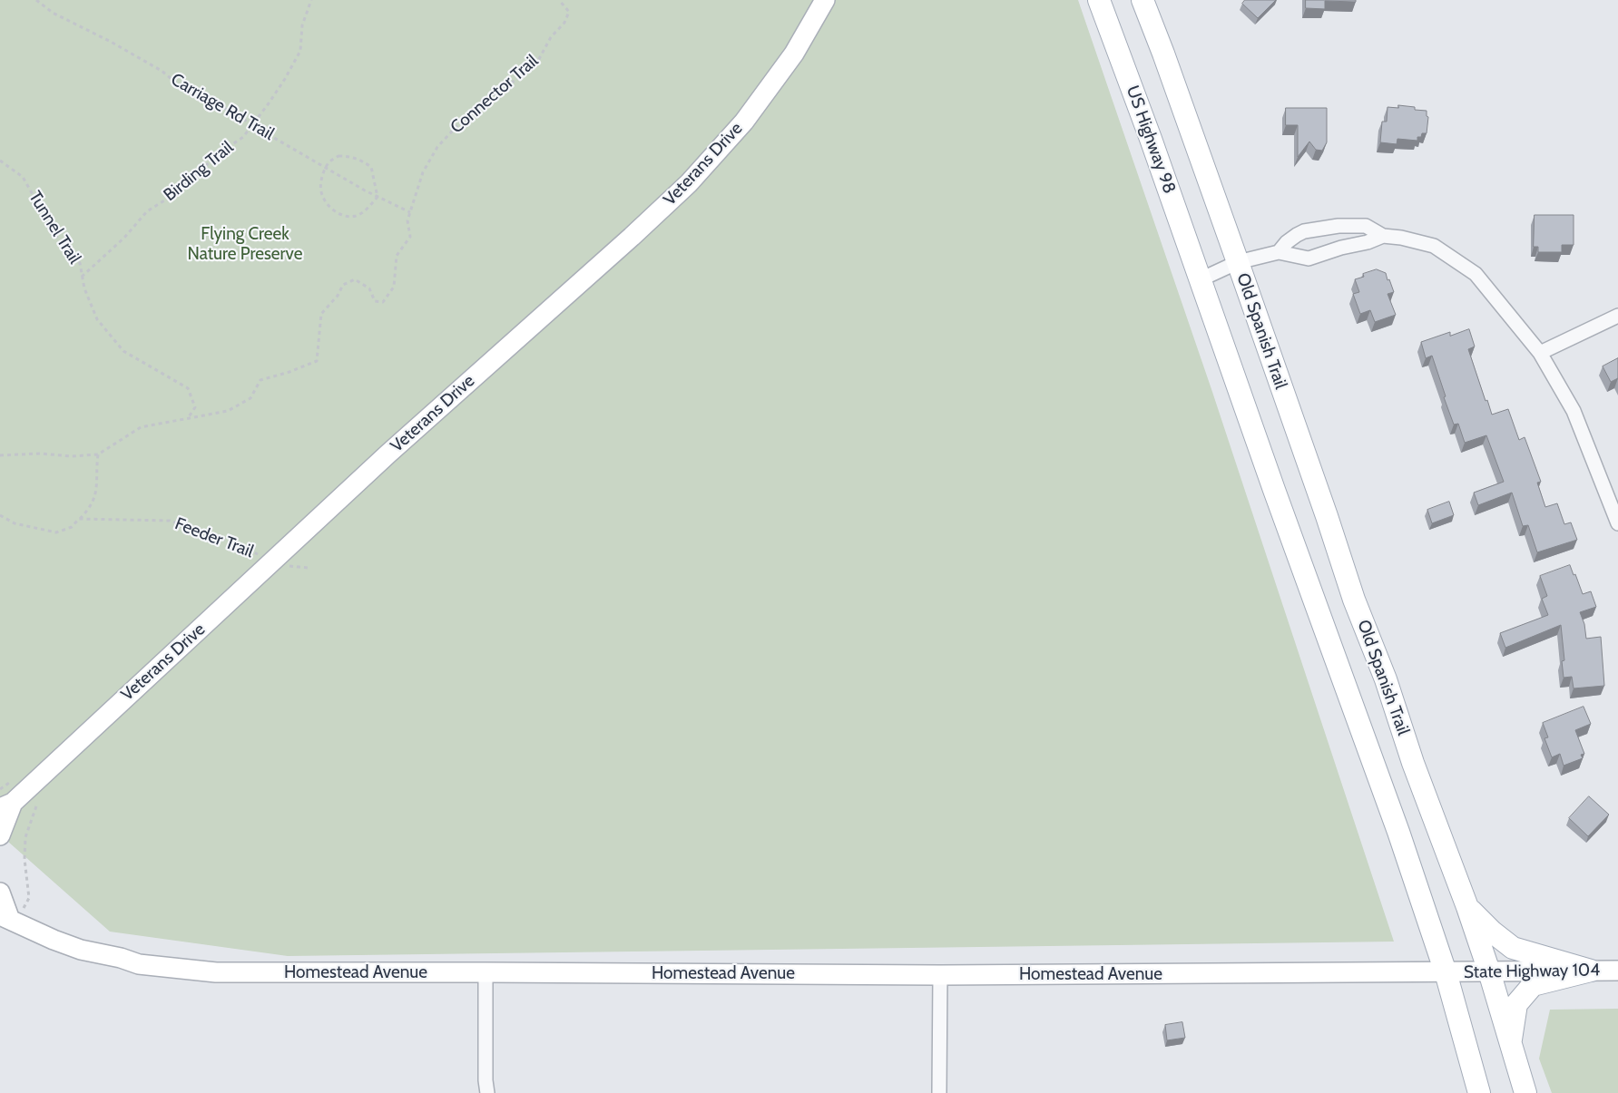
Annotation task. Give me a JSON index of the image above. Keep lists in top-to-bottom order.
{
  "streets": {
    "main road": ["US Highway 98", "Old Spanish Trail"],
    "street": ["Veterans Drive", "State Highway 104", "Homestead Avenue"],
    "path": [
      "Connector Trail",
      "Carriage Rd Trail",
      "Birding Trail",
      "Tunnel Trail",
      "Feeder Trail"
    ]
  },
  "crossings": [
    ["Connector Trail", "Carriage Rd Trail"],
    ["Connector Trail", "Tunnel Trail"],
    ["Carriage Rd Trail", "Birding Trail"],
    ["Veterans Drive", "Feeder Trail"],
    ["Birding Trail", "Tunnel Trail"],
    ["Old Spanish Trail", "State Highway 104"],
    ["State Highway 104", "Homestead Avenue"]
  ],
  "parks": ["Flying Creek Nature Preserve"]
}
